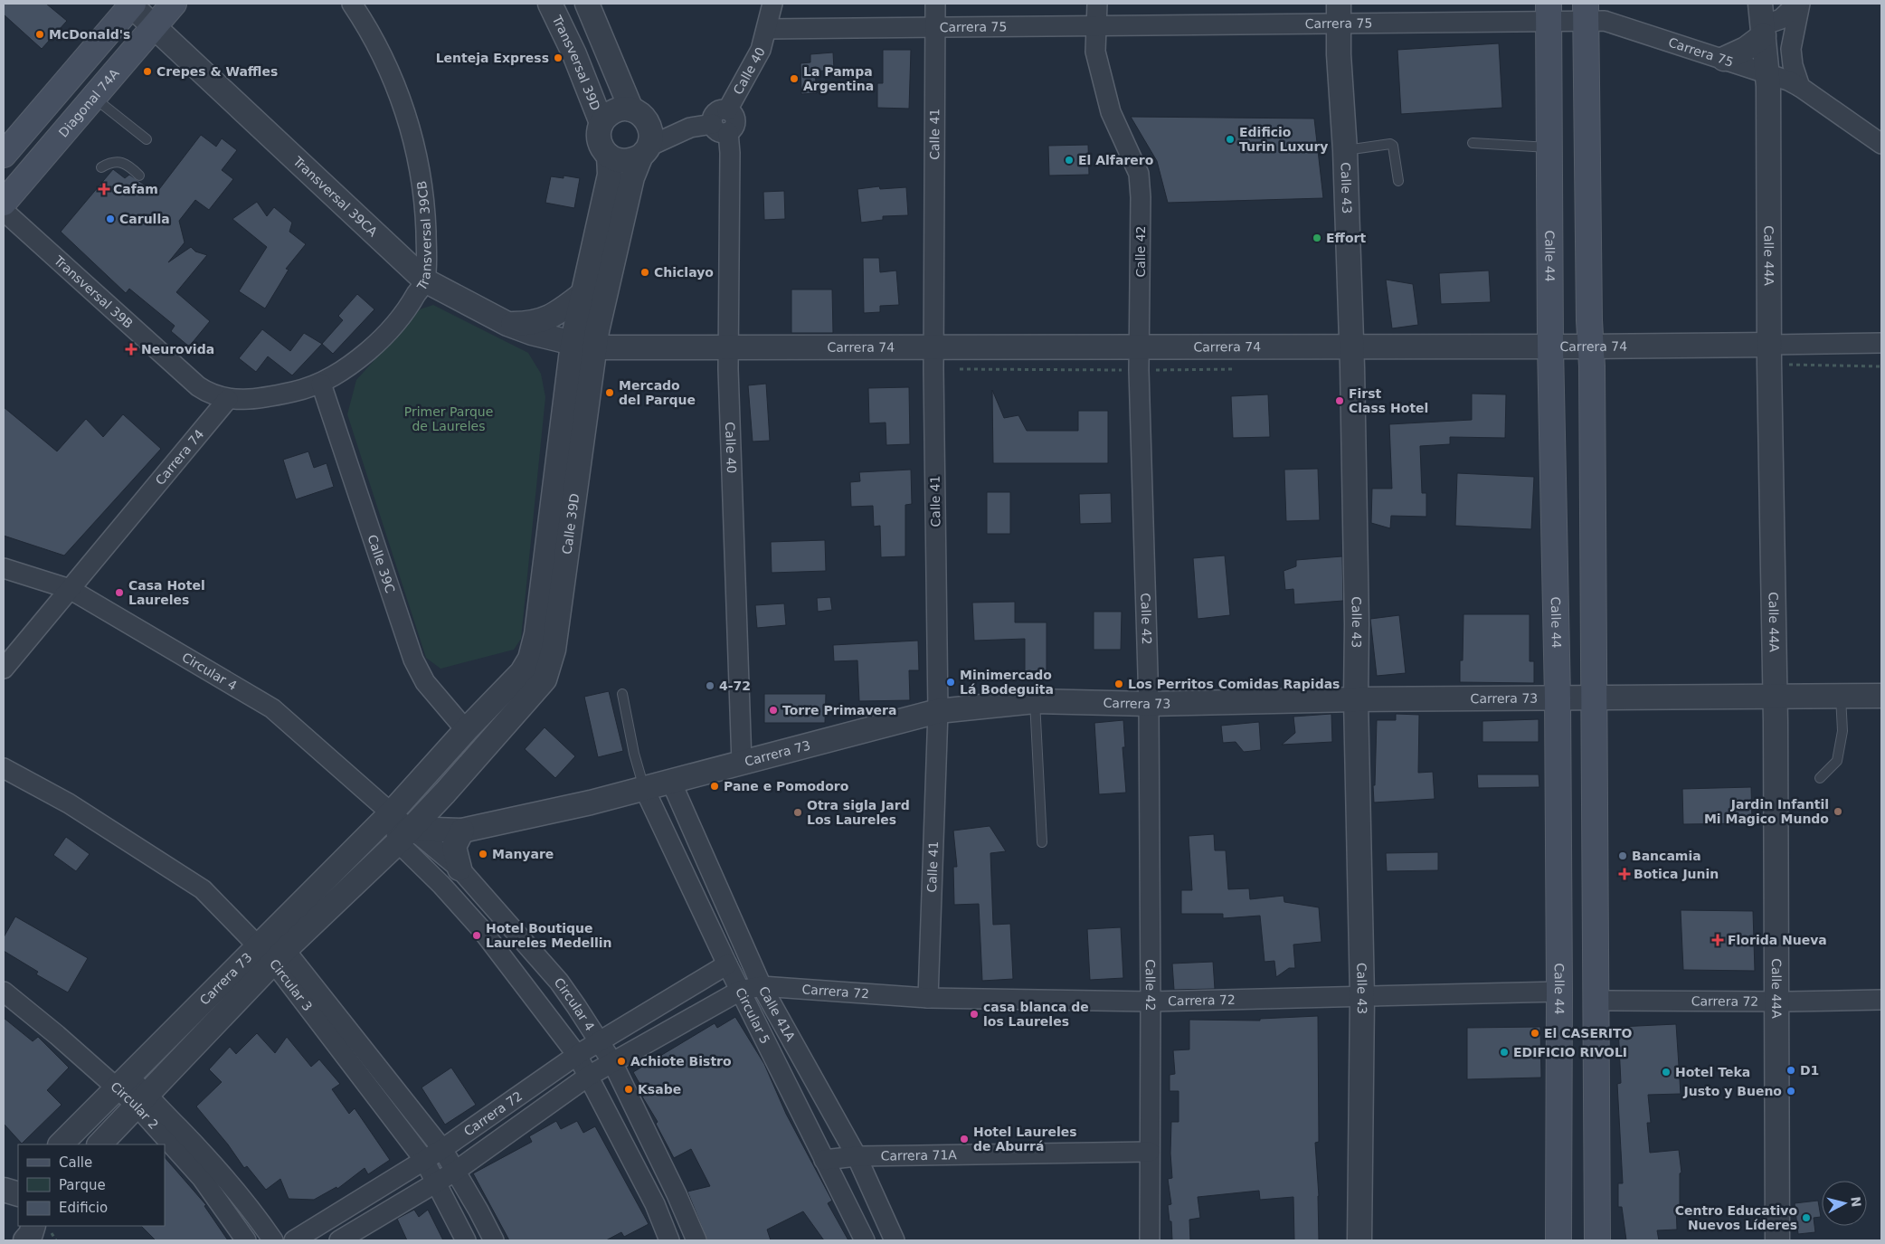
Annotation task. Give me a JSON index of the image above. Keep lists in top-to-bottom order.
{
  "streets": {
    "main road": ["Diagonal 74A", "Calle 44"],
    "street": [
      "Carrera 75",
      "Transversal 39D",
      "Calle 40",
      "Calle 41",
      "Calle 43",
      "Transversal 39CA",
      "Transversal 39CB",
      "Calle 42",
      "Calle 44A",
      "Transversal 39B",
      "Carrera 74",
      "Calle 39D",
      "Calle 39C",
      "Circular 4",
      "Carrera 73",
      "Circular 3",
      "Carrera 72",
      "Calle 41A",
      "Circular 5",
      "Circular 2",
      "Carrera 71A"
    ]
  },
  "crossings": [
    ["Carrera 75", "Calle 40"],
    ["Carrera 75", "Calle 41"],
    ["Carrera 75", "Calle 43"],
    ["Carrera 75", "Calle 42"],
    ["Carrera 75", "Calle 44A"],
    ["Carrera 75", "Calle 44"],
    ["Transversal 39D", "Calle 39D"],
    ["Calle 40", "Carrera 74"],
    ["Calle 40", "Carrera 73"],
    ["Diagonal 74A", "Transversal 39CA"],
    ["Calle 41", "Carrera 74"],
    ["Calle 41", "Carrera 73"],
    ["Calle 41", "Carrera 72"],
    ["Calle 43", "Carrera 74"],
    ["Calle 43", "Carrera 73"],
    ["Calle 43", "Carrera 72"],
    ["Transversal 39CA", "Transversal 39CB"],
    ["Transversal 39CA", "Carrera 74"],
    ["Transversal 39CA", "Calle 39D"],
    ["Transversal 39CB", "Calle 39C"],
    ["Calle 42", "Carrera 74"],
    ["Calle 42", "Carrera 73"],
    ["Calle 42", "Carrera 72"],
    ["Calle 42", "Carrera 71A"],
    ["Calle 44A", "Carrera 74"],
    ["Calle 44A", "Carrera 73"],
    ["Calle 44A", "Carrera 72"],
    ["Calle 44", "Carrera 74"],
    ["Calle 44", "Carrera 73"],
    ["Calle 44", "Carrera 72"],
    ["Transversal 39B", "Carrera 74"],
    ["Carrera 74", "Calle 39D"],
    ["Carrera 74", "Circular 4"],
    ["Calle 39D", "Calle 39C"],
    ["Calle 39D", "Circular 4"],
    ["Calle 39D", "Carrera 73"],
    ["Circular 4", "Carrera 73"],
    ["Circular 4", "Carrera 72"],
    ["Carrera 73", "Circular 3"],
    ["Carrera 73", "Calle 41A"],
    ["Carrera 73", "Circular 5"],
    ["Carrera 73", "Circular 2"],
    ["Circular 3", "Carrera 72"],
    ["Carrera 72", "Calle 41A"],
    ["Carrera 72", "Circular 5"],
    ["Calle 41A", "Carrera 71A"],
    ["Circular 5", "Carrera 71A"]
  ],
  "parks": ["Primer Parque de Laureles"],
  "places": {
    "other": [
      "McDonald's",
      "Lenteja Express",
      "Crepes & Waffles",
      "La Pampa Argentina",
      "Edificio Turin Luxury",
      "El Alfarero",
      "Carulla",
      "Effort",
      "Chiclayo",
      "Mercado del Parque",
      "First Class Hotel",
      "Casa Hotel Laureles",
      "Minimercado Lá Bodeguita",
      "Los Perritos Comidas Rapidas",
      "4-72",
      "Torre Primavera",
      "Pane e Pomodoro",
      "Jardin Infantil Mi Magico Mundo",
      "Otra sigla Jard Los Laureles",
      "Manyare",
      "Bancamia",
      "Hotel Boutique Laureles Medellin",
      "casa blanca de los Laureles",
      "El CASERITO",
      "EDIFICIO RIVOLI",
      "Achiote Bistro",
      "D1",
      "Hotel Teka",
      "Ksabe",
      "Justo y Bueno",
      "Hotel Laureles de Aburrá",
      "Centro Educativo Nuevos Líderes"
    ],
    "health": [
      "Cafam",
      "Neurovida",
      "Botica Junin",
      "Florida Nueva"
    ]
  },
  "legend": ["Calle", "Parque", "Edificio"],
  "north": "right"
}
